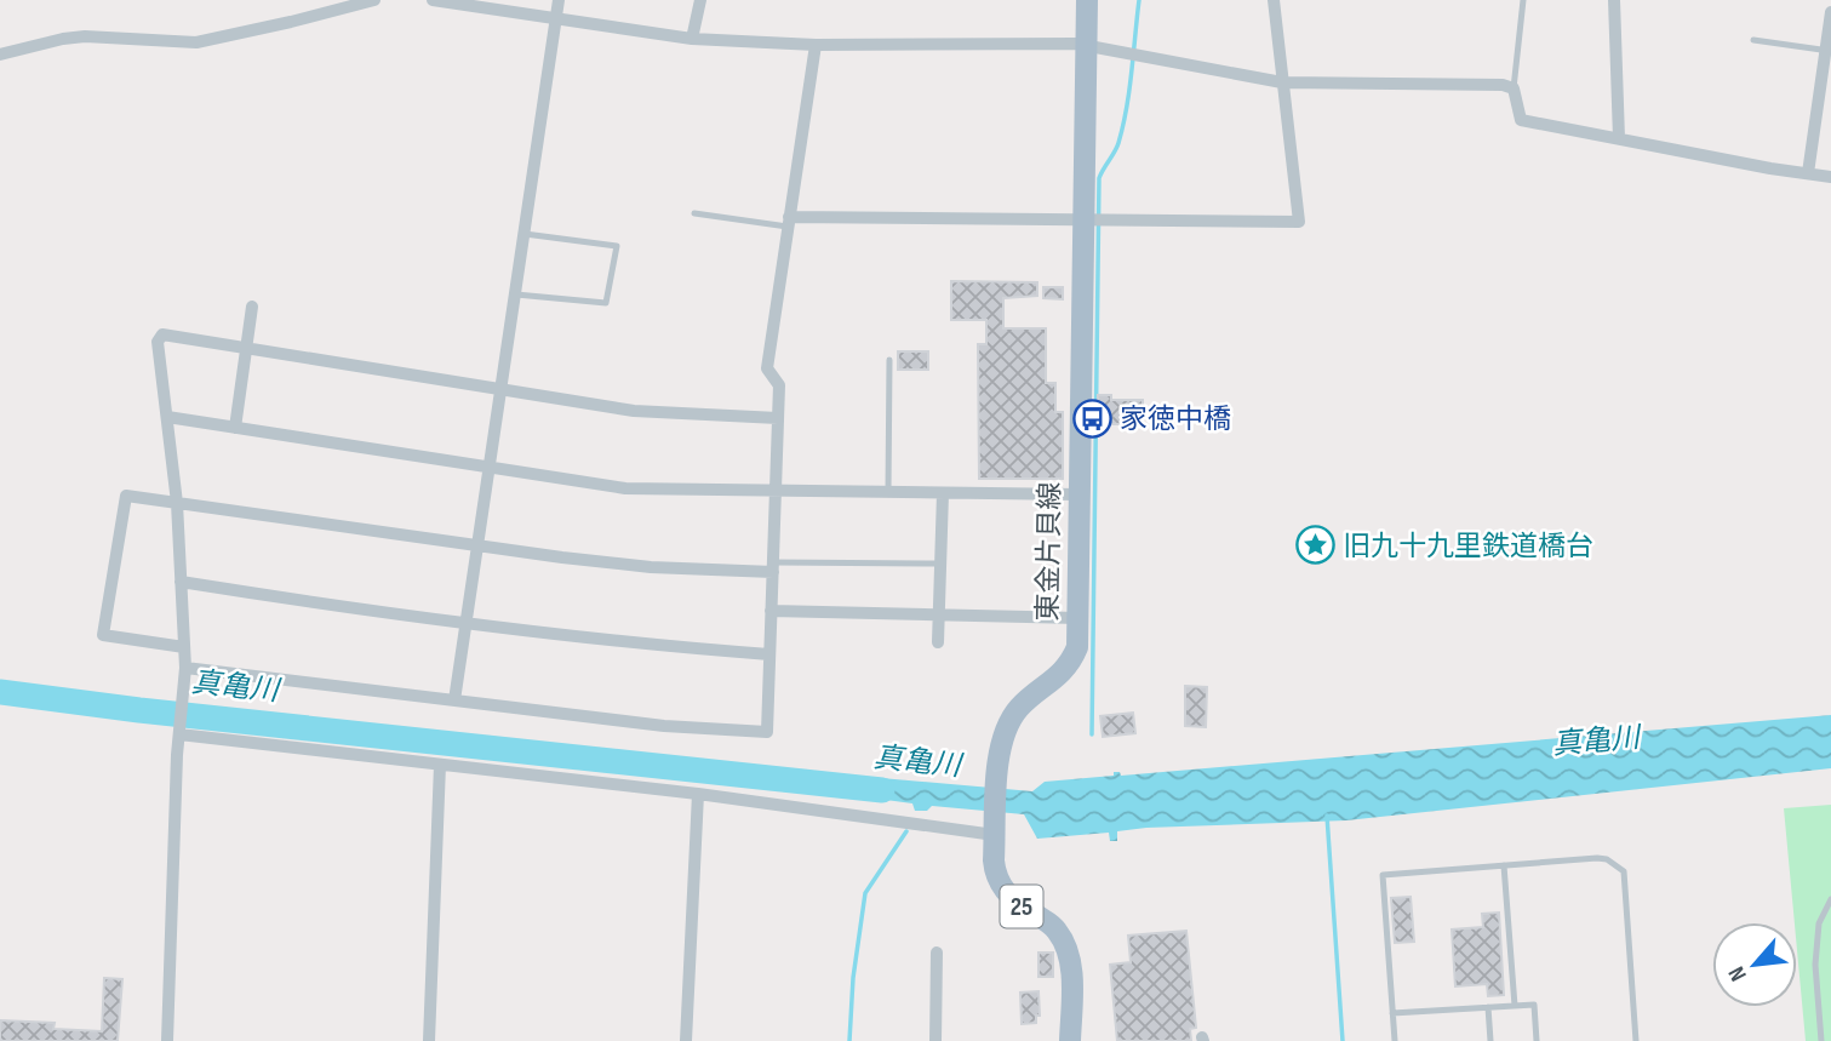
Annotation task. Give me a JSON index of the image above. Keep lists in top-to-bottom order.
{
  "streets": {
    "main road": ["東金片貝線", "25"]
  },
  "water": ["真亀川"],
  "places": {
    "bus stop": ["家徳中橋"],
    "place": ["旧九十九里鉄道橋台"]
  },
  "north": "bottom left"
}
